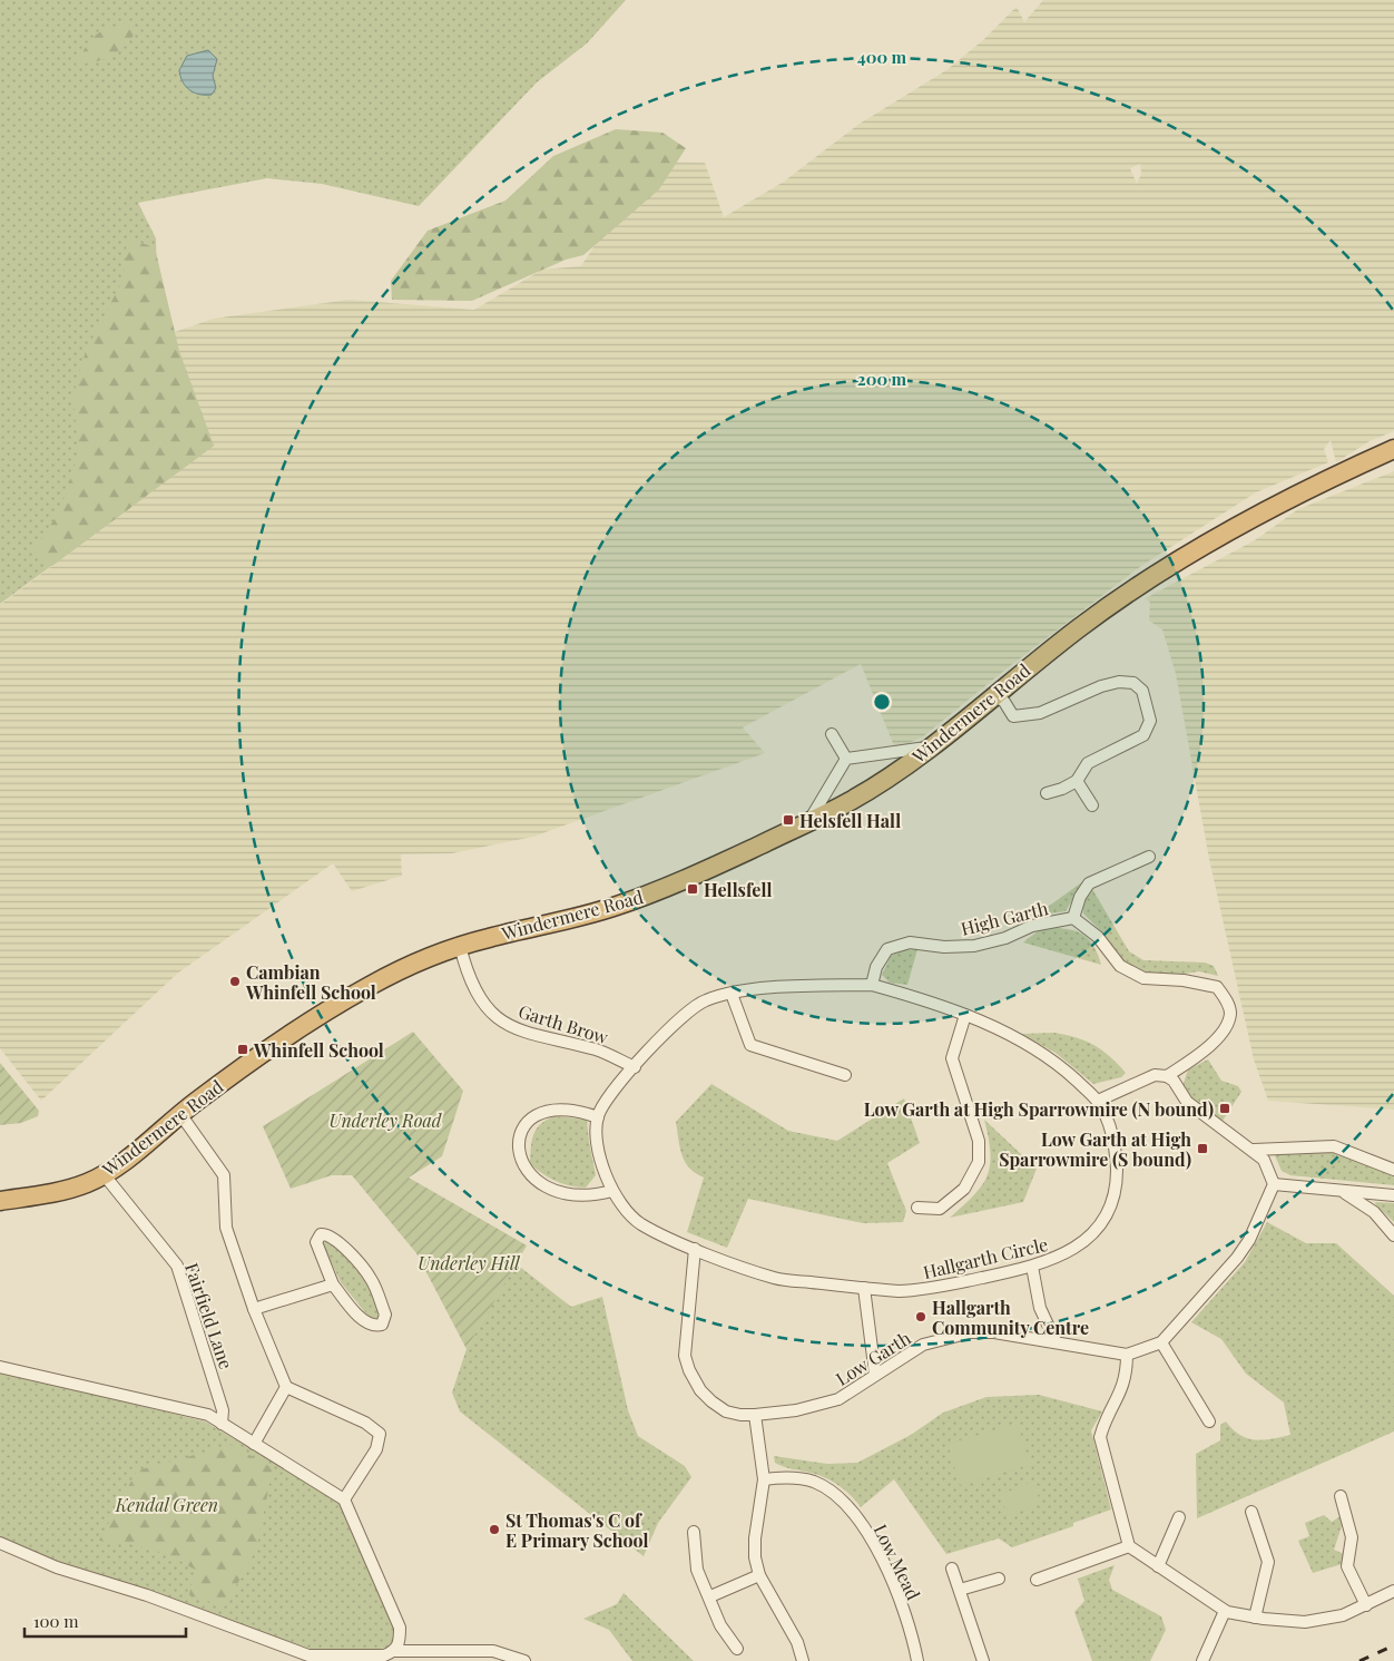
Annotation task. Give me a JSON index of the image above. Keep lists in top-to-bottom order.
{
  "streets": {
    "highway": ["Windermere Road"],
    "street": [
      "High Garth",
      "Garth Brow",
      "Hallgarth Circle",
      "Fairfield Lane",
      "Low Garth",
      "Low Mead"
    ]
  },
  "crossings": [
    ["Windermere Road", "Garth Brow"],
    ["Windermere Road", "Fairfield Lane"],
    ["High Garth", "Hallgarth Circle"],
    ["Garth Brow", "Hallgarth Circle"],
    ["Hallgarth Circle", "Low Garth"]
  ],
  "parks": ["Underley Road", "Underley Hill", "Kendal Green"],
  "places": {
    "transit": [
      "Helsfell Hall",
      "Hellsfell",
      "Whinfell School",
      "Low Garth at High Sparrowmire (N bound)",
      "Low Garth at High Sparrowmire (S bound)"
    ],
    "other": ["Cambian Whinfell School", "Hallgarth Community Centre", "St Thomas's C of E Primary School"]
  },
  "scale_bar": "100 m",
  "rings": ["400 m", "200 m"]
}
